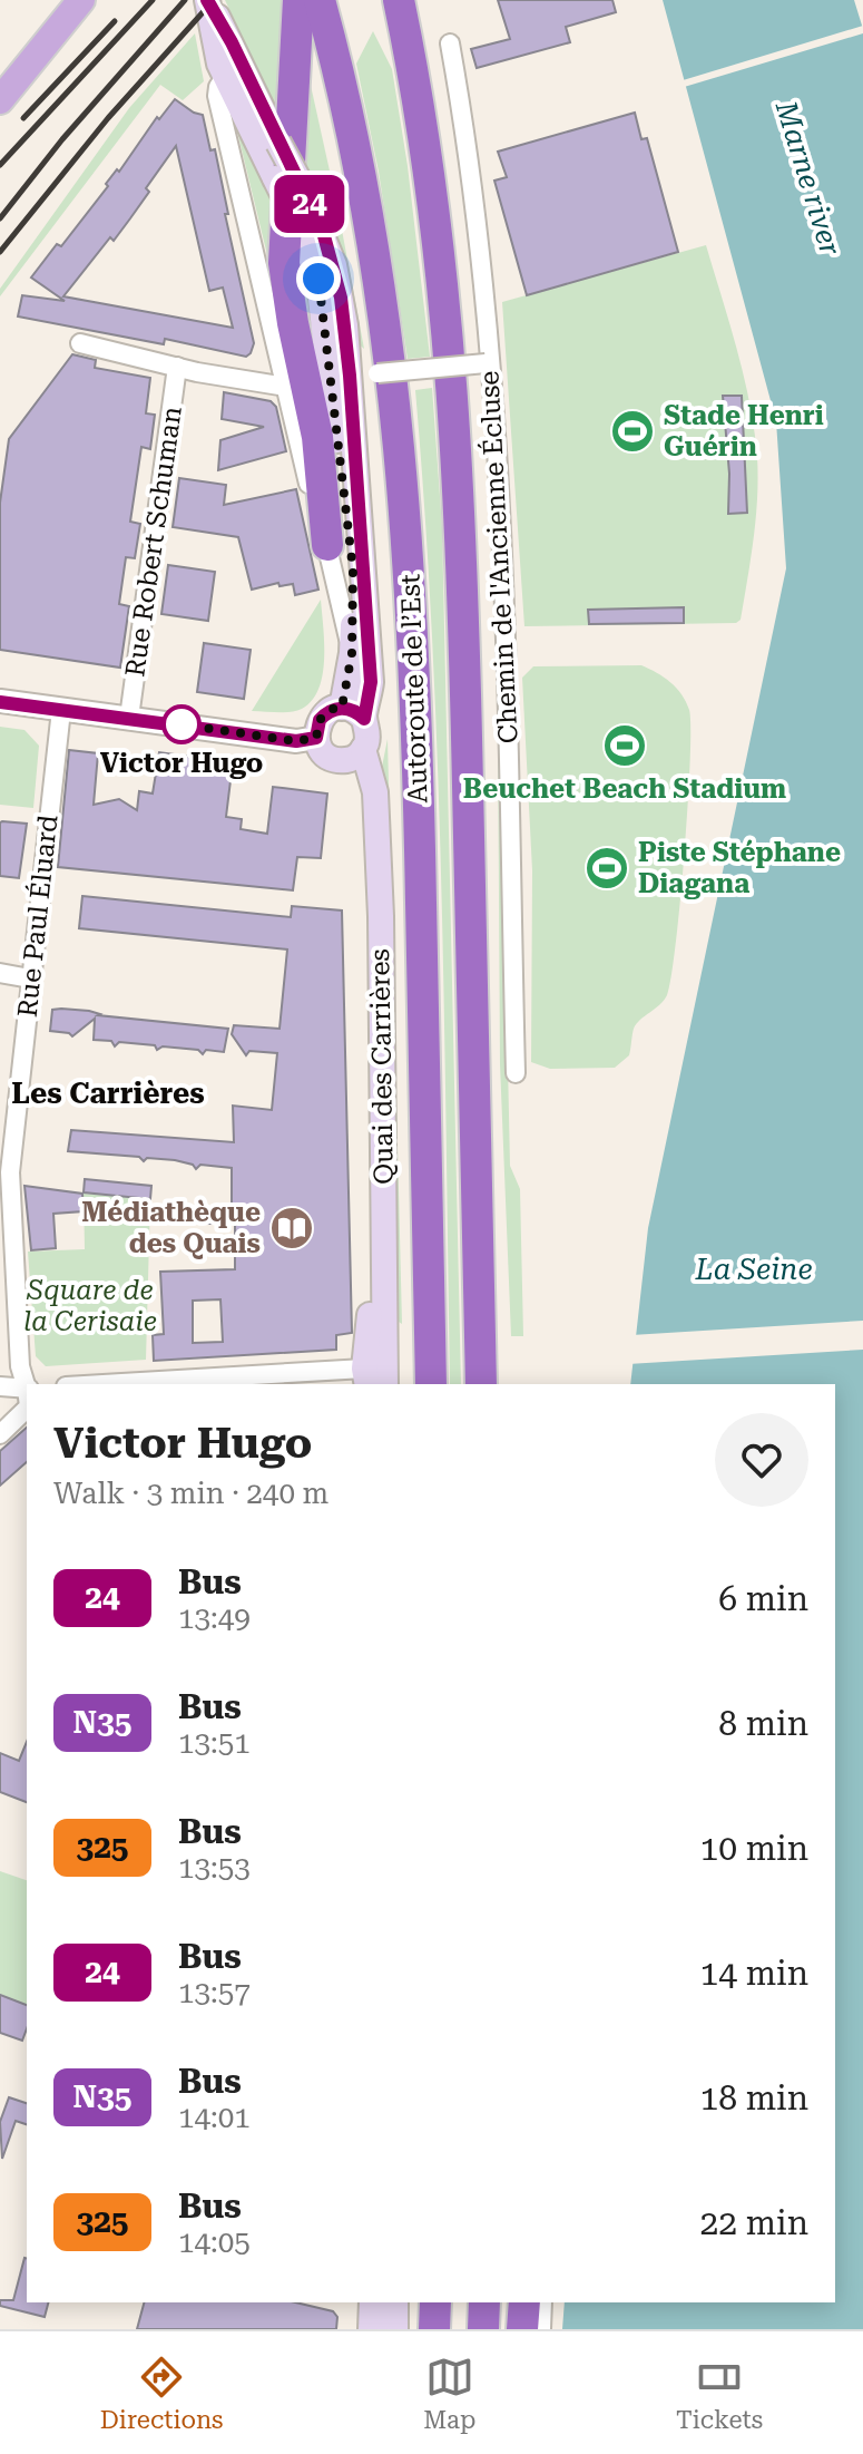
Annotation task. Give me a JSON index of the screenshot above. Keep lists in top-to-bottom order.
{
  "streets": {
    "highway": ["Autoroute de l’Est"],
    "main road": ["Quai des Carrières"],
    "street": ["Rue Robert Schuman", "Chemin de l'Ancienne Écluse", "Rue Paul Éluard"]
  },
  "districts": ["Les Carrières"],
  "water": ["Marne river", "La Seine"],
  "parks": ["Square de la Cerisaie"],
  "places": {
    "sports": ["Stade Henri Guérin", "Beuchet Beach Stadium", "Piste Stéphane Diagana"],
    "other": ["Victor Hugo"],
    "library": ["Médiathèque des Quais"]
  },
  "lines": ["bus line 24"],
  "page": {
    "on_map": "24",
    "heading": ["Victor Hugo", "Walk · 3 min · 240 m"],
    "list": [
      {
        "mark": "24",
        "name": "Bus",
        "note": "13:49",
        "value": "6 min"
      },
      {
        "mark": "N35",
        "name": "Bus",
        "note": "13:51",
        "value": "8 min"
      },
      {
        "mark": "325",
        "name": "Bus",
        "note": "13:53",
        "value": "10 min"
      },
      {
        "mark": "24",
        "name": "Bus",
        "note": "13:57",
        "value": "14 min"
      },
      {
        "mark": "N35",
        "name": "Bus",
        "note": "14:01",
        "value": "18 min"
      },
      {
        "mark": "325",
        "name": "Bus",
        "note": "14:05",
        "value": "22 min"
      }
    ],
    "tabs": ["Directions", "Map", "Tickets"]
  }
}
